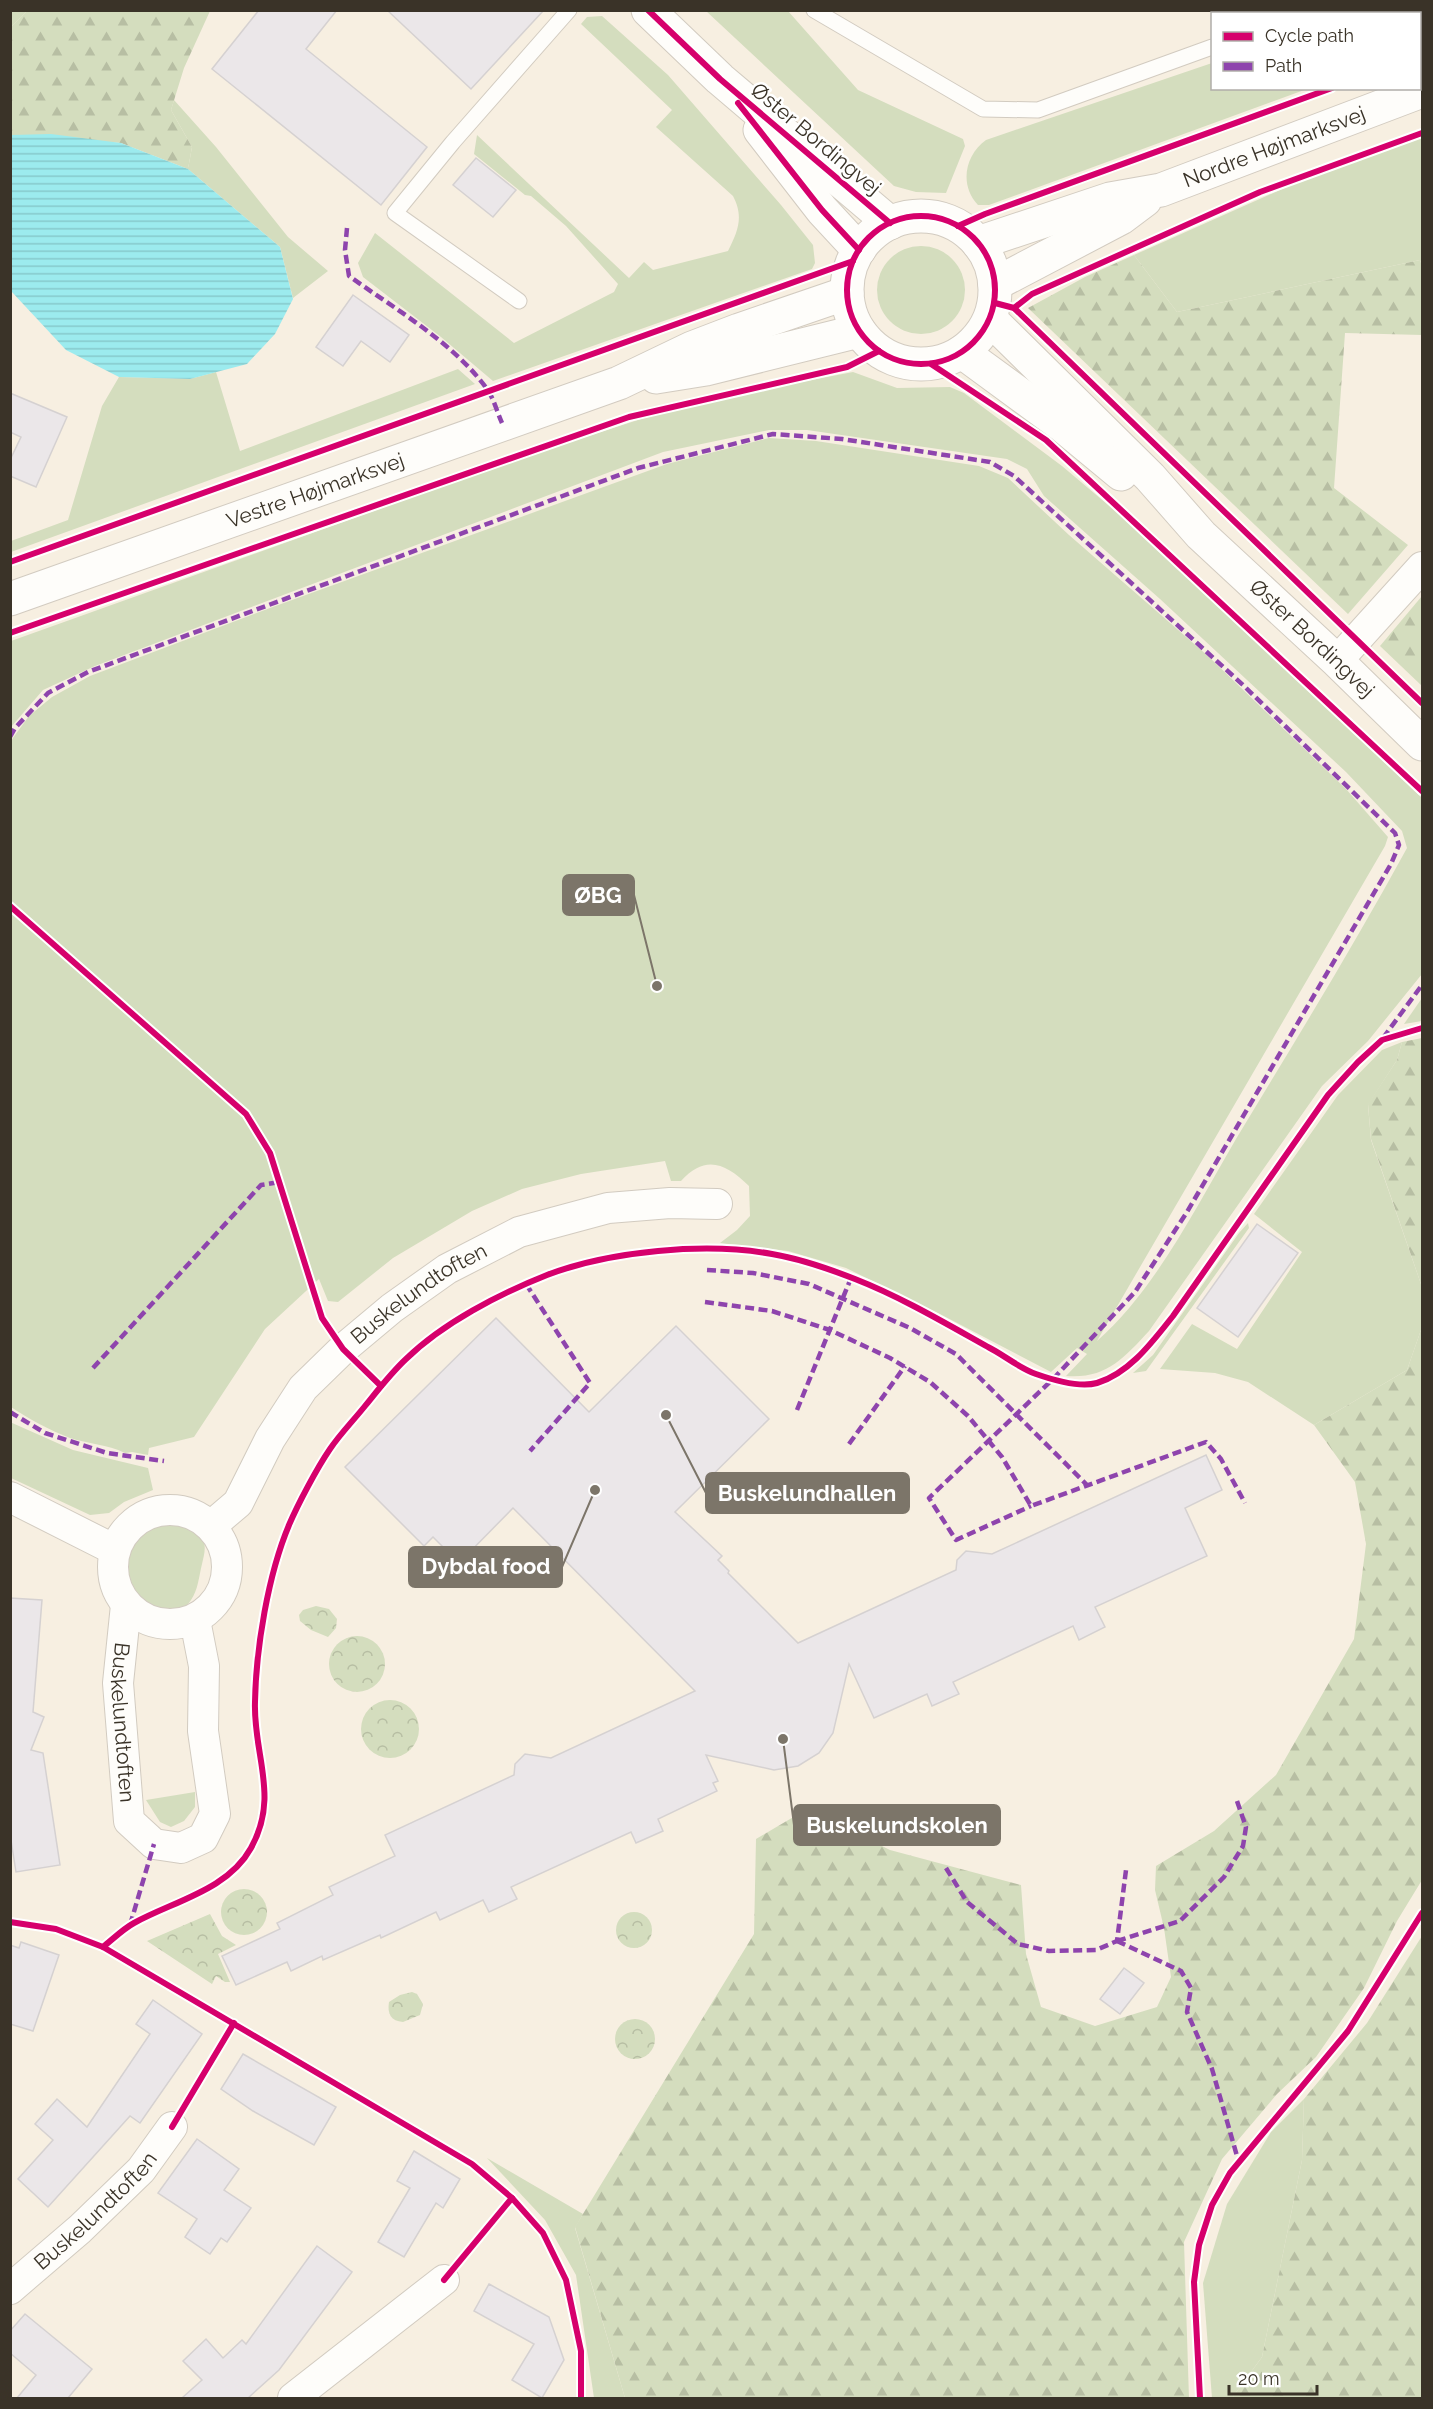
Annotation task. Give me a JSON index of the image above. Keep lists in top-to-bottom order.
{
  "streets": {
    "street": [
      "Øster Bordingvej",
      "Nordre Højmarksvej",
      "Vestre Højmarksvej",
      "Buskelundtoften"
    ]
  },
  "crossings": [
    ["Øster Bordingvej", "Nordre Højmarksvej"],
    ["Øster Bordingvej", "Vestre Højmarksvej"],
    ["Nordre Højmarksvej", "Vestre Højmarksvej"]
  ],
  "places": [
    "ØBG",
    "Buskelundhallen",
    "Dybdal food",
    "Buskelundskolen"
  ],
  "legend": ["Cycle path", "Path"],
  "scale_bar": "20 m"
}
